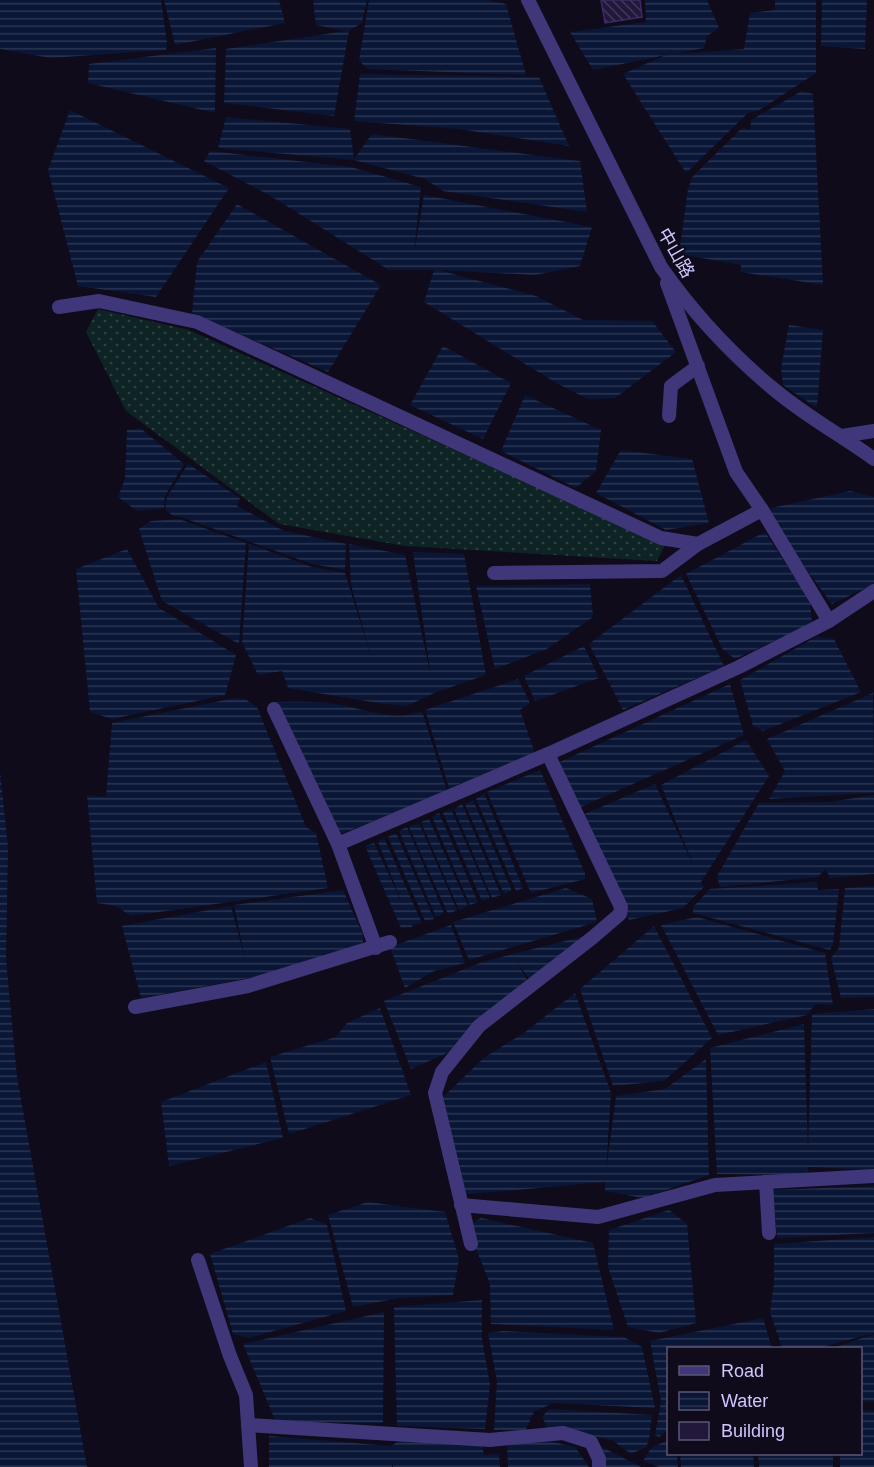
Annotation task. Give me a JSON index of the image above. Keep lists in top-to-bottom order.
{
  "streets": {
    "street": ["中山路"]
  },
  "legend": ["Road", "Water", "Building"]
}
